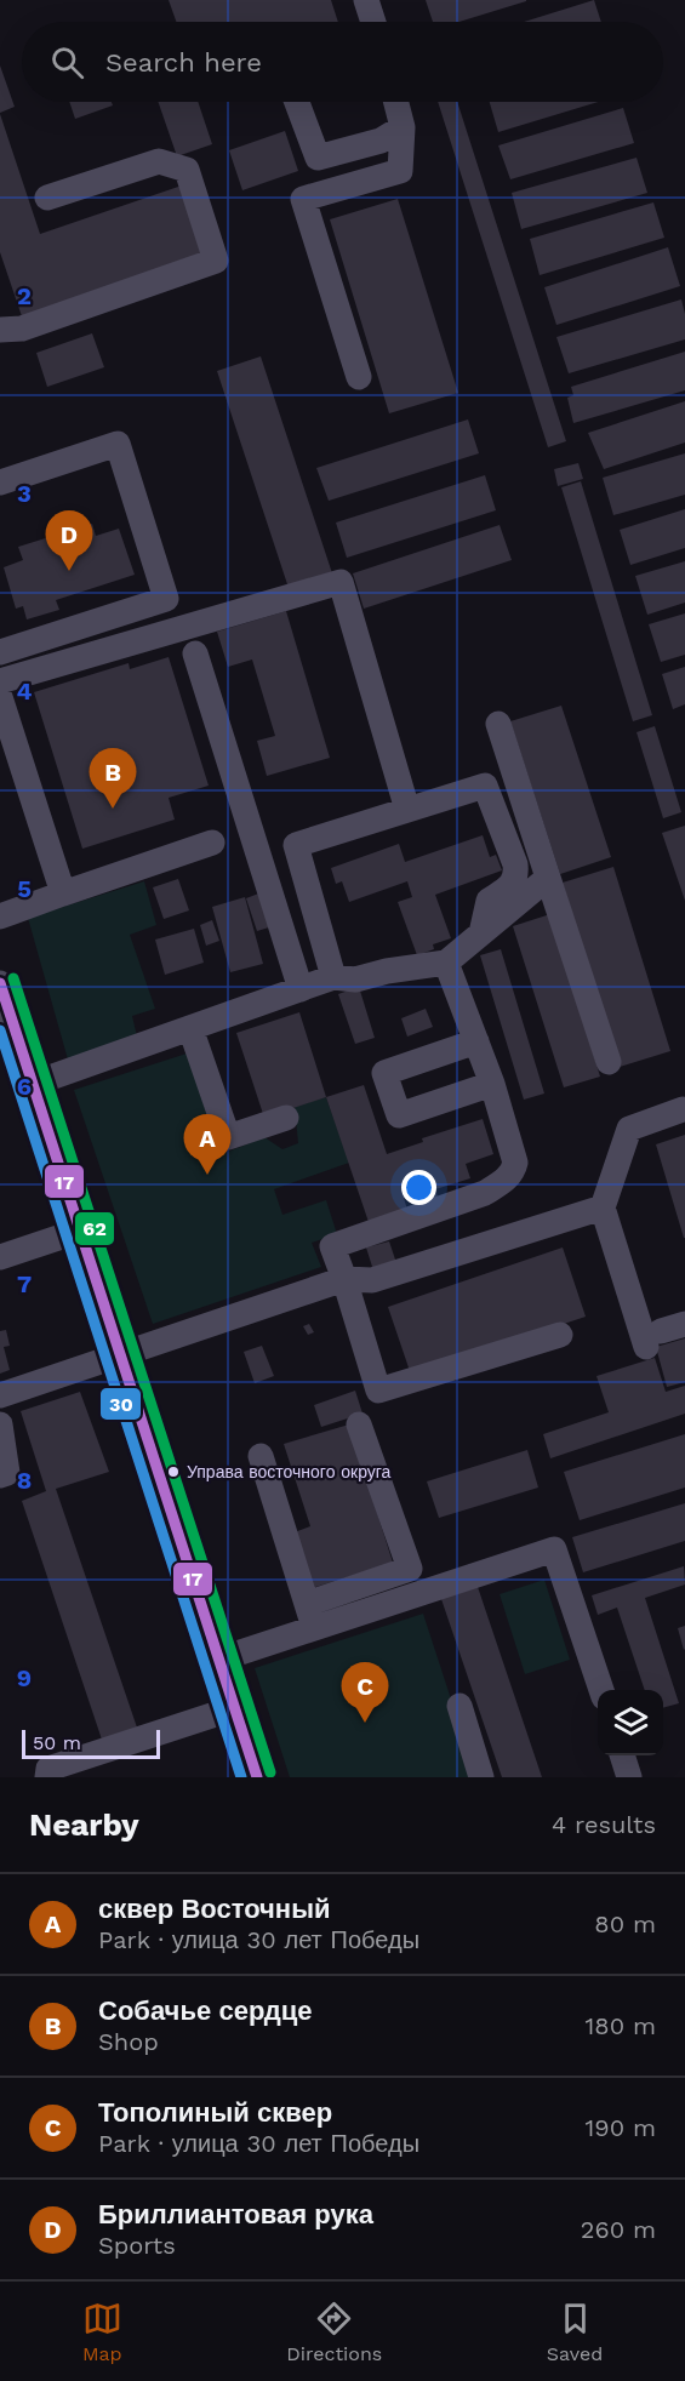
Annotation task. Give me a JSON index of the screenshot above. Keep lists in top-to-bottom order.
{
  "places": ["Управа восточного округа"],
  "lines": ["transit line 62", "transit line 17", "transit line 30"],
  "scale_bar": "50 m",
  "page": {
    "search": "Search here",
    "pins": [
      "D",
      "B",
      "A",
      "C"
    ],
    "scale": "50 m",
    "heading": ["Nearby", "4 results"],
    "list": [
      {
        "mark": "A",
        "name": "сквер Восточный",
        "note": "Park · улица 30 лет Победы",
        "value": "80 m"
      },
      {
        "mark": "B",
        "name": "Собачье сердце",
        "note": "Shop",
        "value": "180 m"
      },
      {
        "mark": "C",
        "name": "Тополиный сквер",
        "note": "Park · улица 30 лет Победы",
        "value": "190 m"
      },
      {
        "mark": "D",
        "name": "Бриллиантовая рука",
        "note": "Sports",
        "value": "260 m"
      }
    ],
    "nav": ["Map", "Directions", "Saved"]
  },
  "grid": {
    "rows": [
      "2",
      "3",
      "4",
      "5",
      "6",
      "7",
      "8",
      "9"
    ]
  }
}
